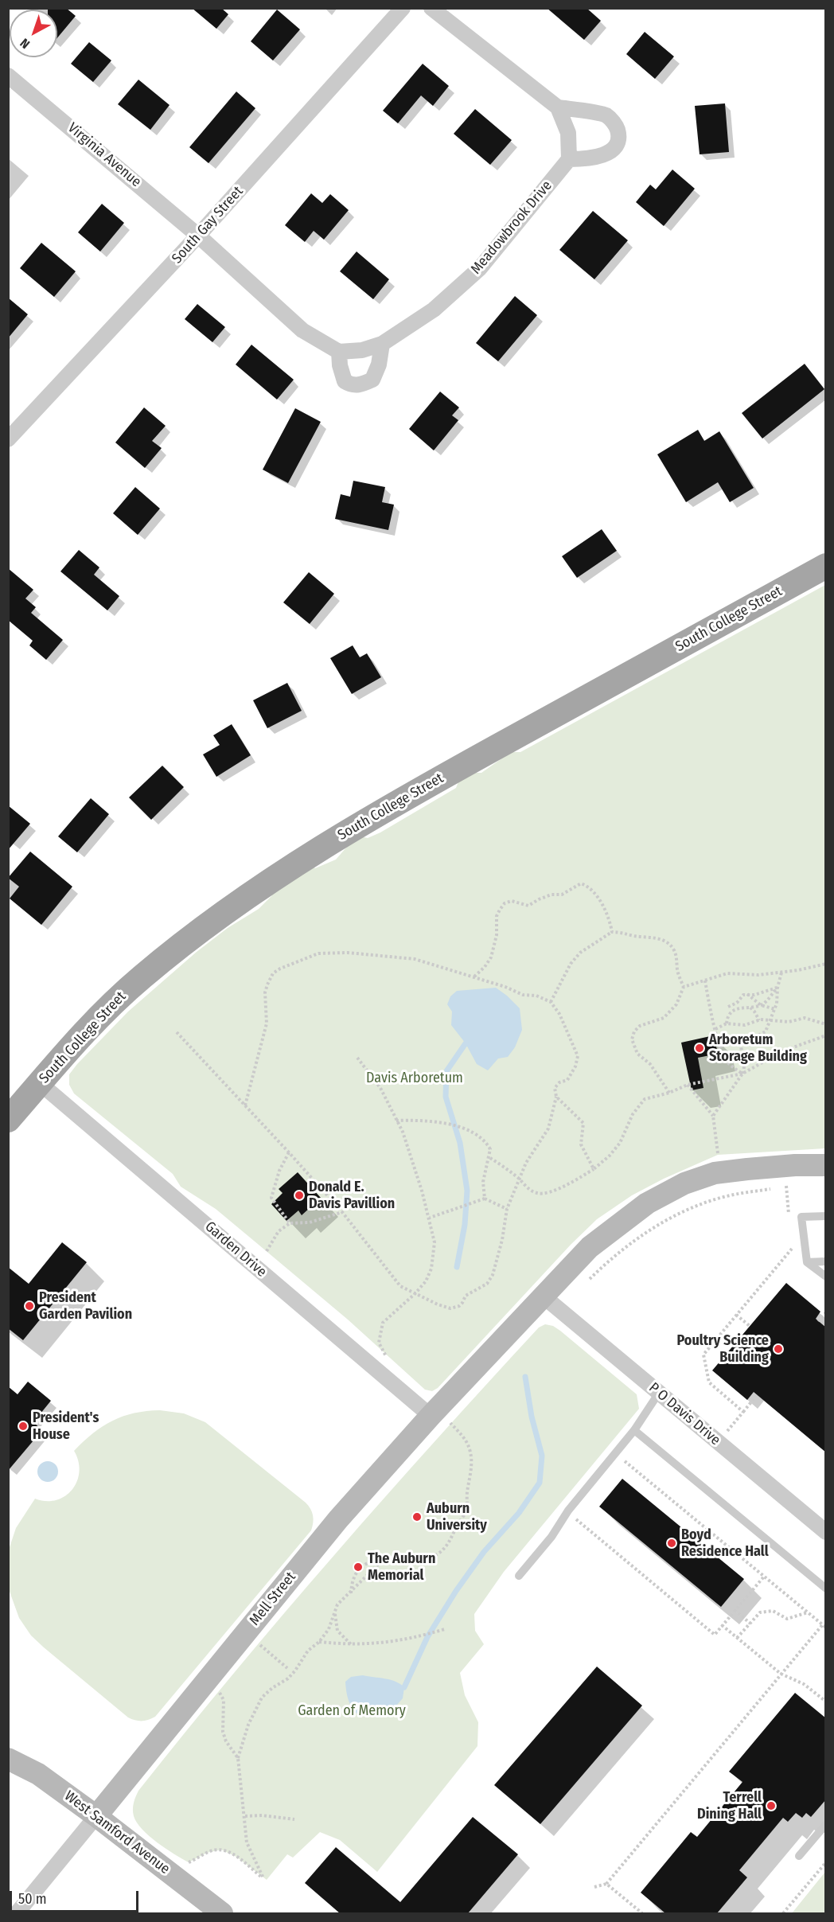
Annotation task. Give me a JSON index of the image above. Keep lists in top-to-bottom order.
{
  "streets": {
    "main road": ["South College Street"],
    "street": [
      "Virginia Avenue",
      "South Gay Street",
      "Meadowbrook Drive",
      "Garden Drive",
      "P O Davis Drive",
      "Mell Street",
      "West Samford Avenue"
    ]
  },
  "crossings": [
    ["Virginia Avenue", "South Gay Street"],
    ["South College Street", "Garden Drive"],
    ["Garden Drive", "Mell Street"],
    ["P O Davis Drive", "Mell Street"],
    ["Mell Street", "West Samford Avenue"]
  ],
  "parks": ["Davis Arboretum", "Garden of Memory"],
  "places": [
    "Arboretum Storage Building",
    "Donald E. Davis Pavillion",
    "President Garden Pavilion",
    "Poultry Science Building",
    "President's House",
    "Auburn University",
    "Boyd Residence Hall",
    "The Auburn Memorial",
    "Terrell Dining Hall"
  ],
  "scale_bar": "50 m",
  "north": "bottom left"
}
